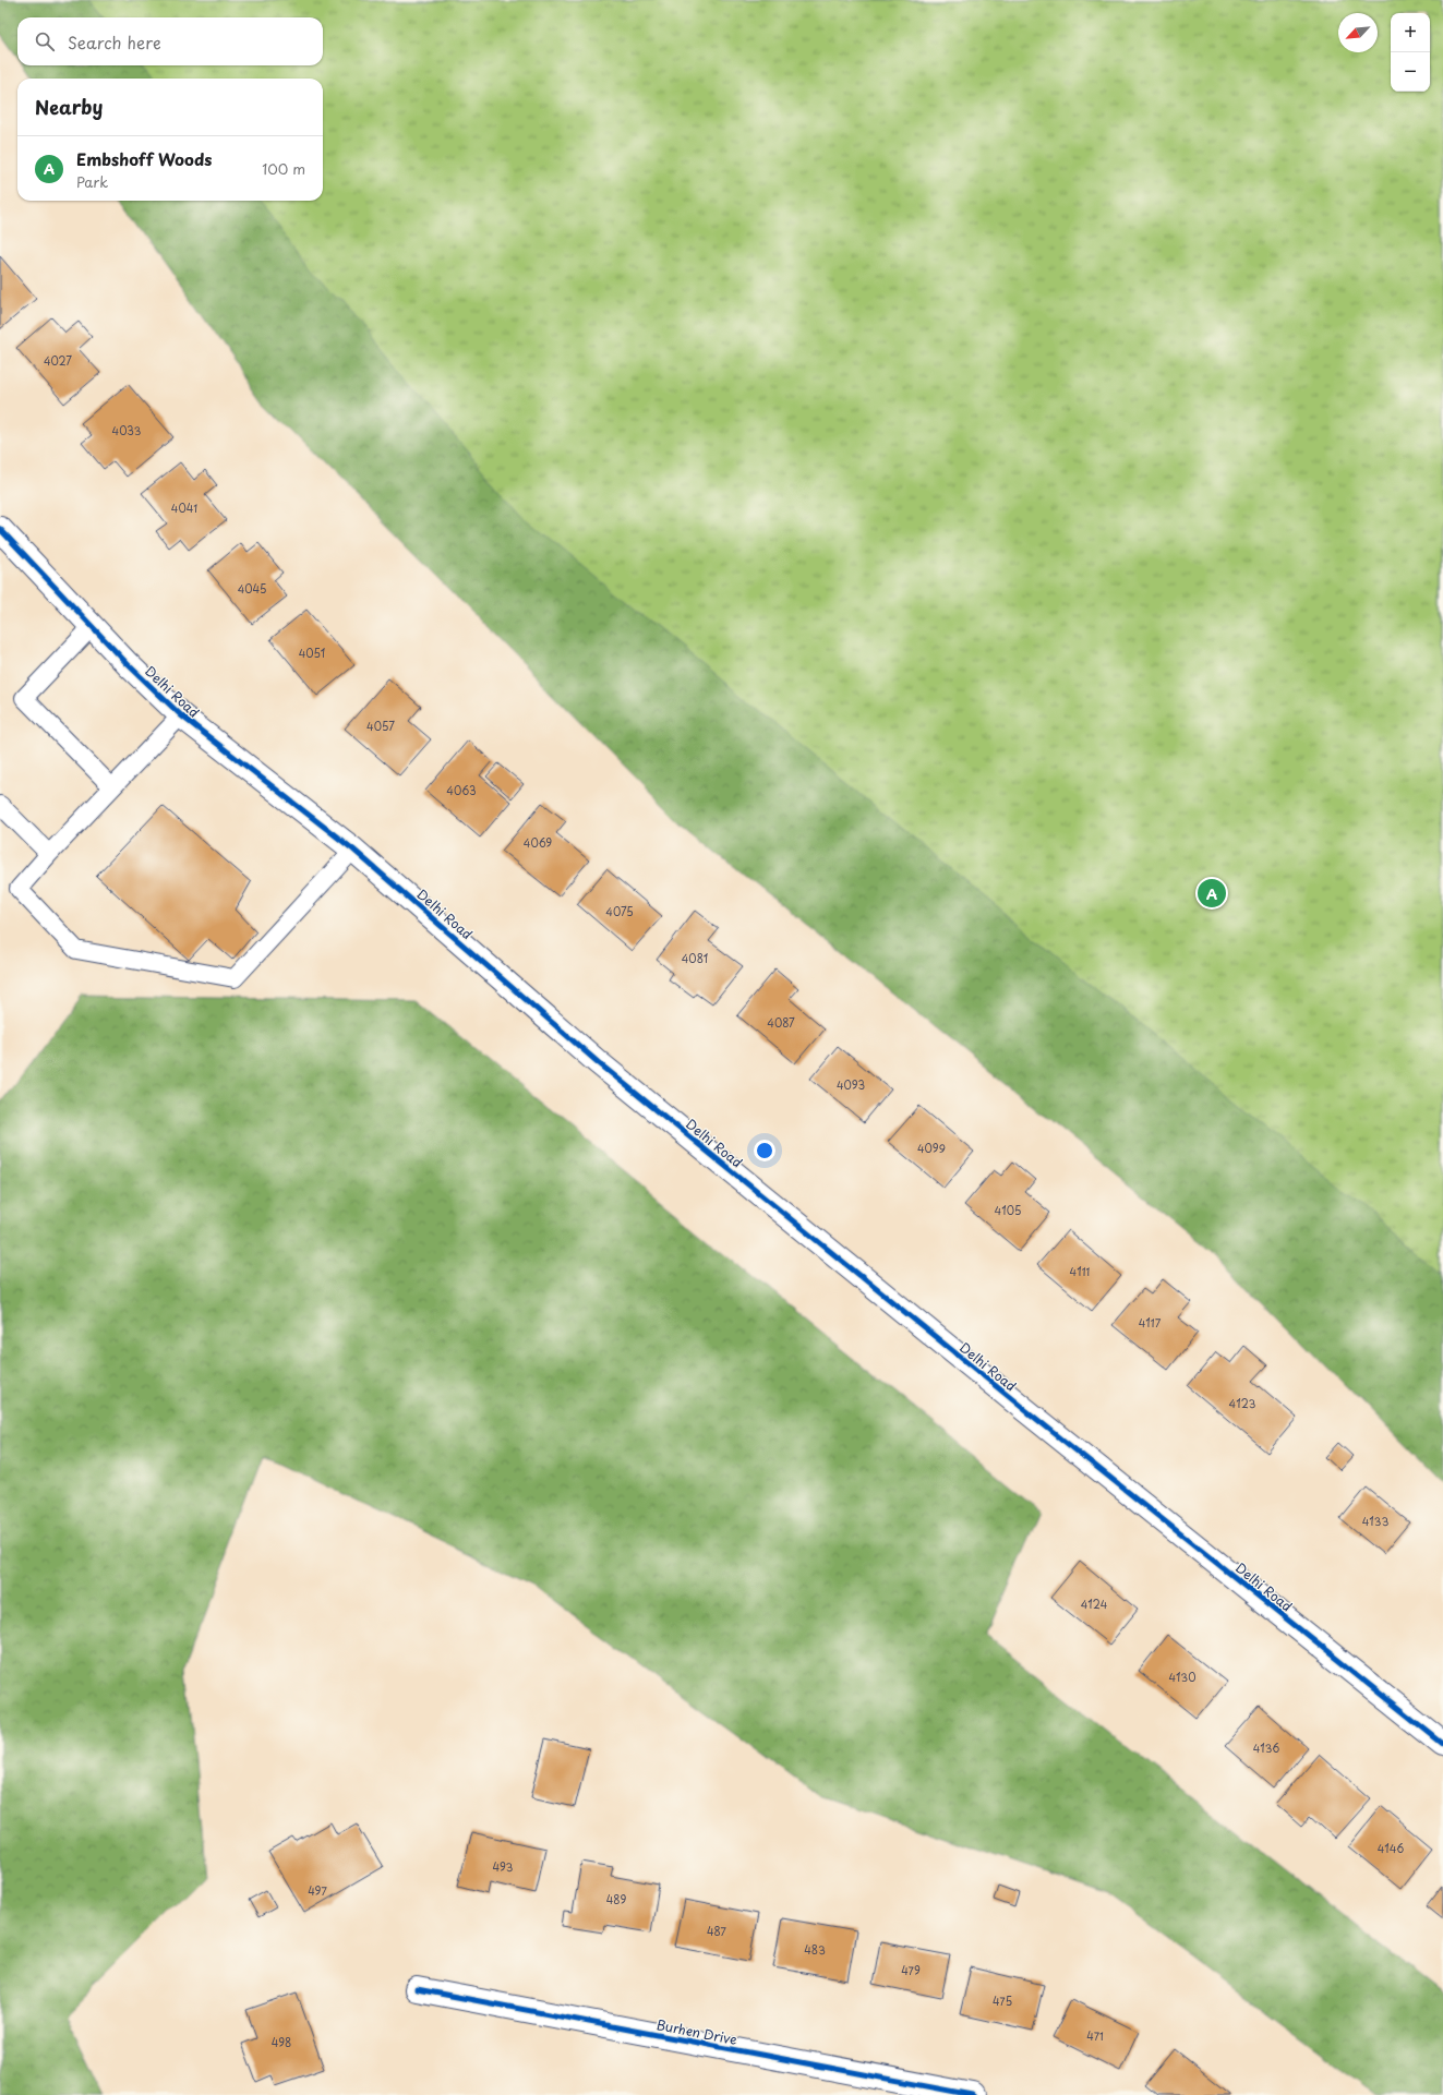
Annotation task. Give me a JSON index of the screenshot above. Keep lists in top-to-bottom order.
{
  "streets": {
    "street": ["Delhi Road", "Burhen Drive"]
  },
  "house_numbers": [
    "4027",
    "4033",
    "4041",
    "4045",
    "4051",
    "4057",
    "4063",
    "4069",
    "4075",
    "4081",
    "4087",
    "4093",
    "4099",
    "4105",
    "4111",
    "4117",
    "4123",
    "4133",
    "4124",
    "4130",
    "4136",
    "4146",
    "493",
    "497",
    "489",
    "487",
    "483",
    "479",
    "475",
    "471",
    "498"
  ],
  "north": "bottom left",
  "page": {
    "map_buttons": ["+", "−"],
    "search": "Search here",
    "heading": "Nearby",
    "list": [
      {
        "mark": "A",
        "name": "Embshoff Woods",
        "note": "Park",
        "value": "100 m"
      }
    ],
    "pins": "A"
  }
}
